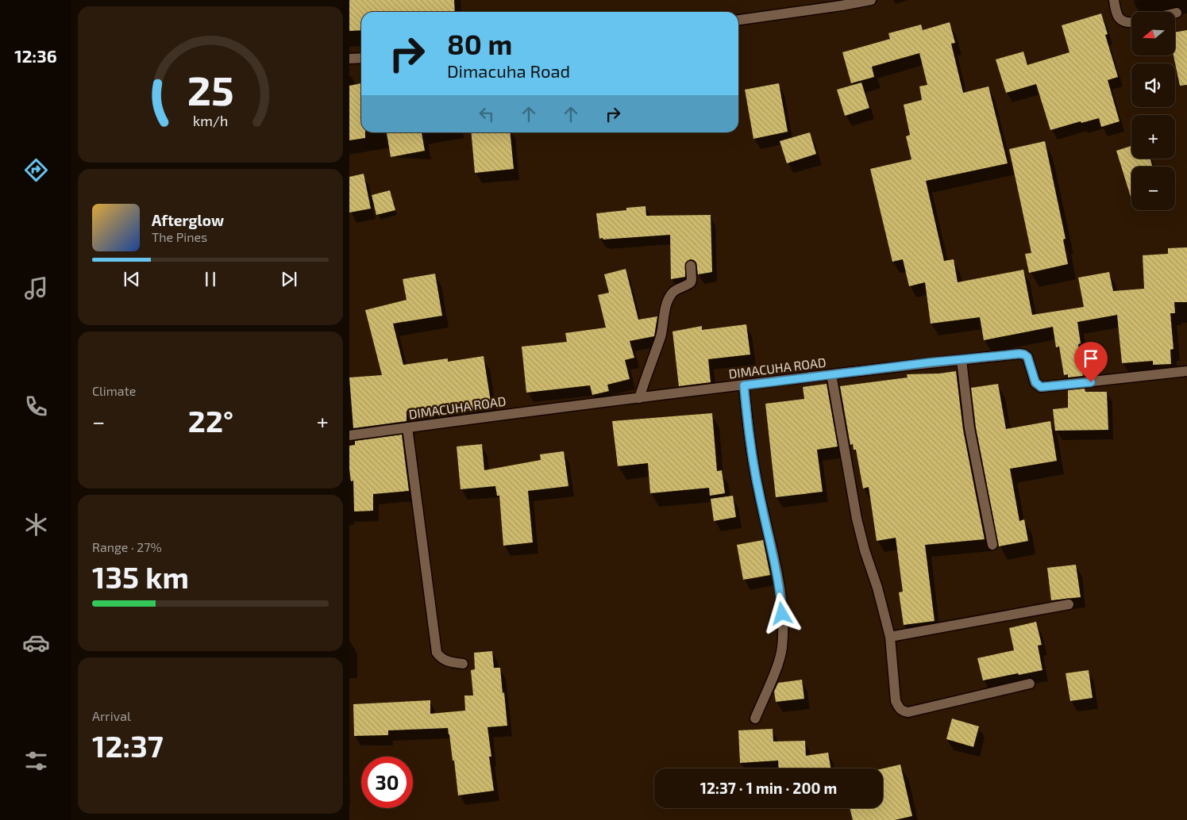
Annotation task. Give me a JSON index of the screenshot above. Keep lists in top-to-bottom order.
{
  "streets": {
    "street": ["DIMACUHA ROAD"]
  },
  "north": "left",
  "page": {
    "tabs": "12:36",
    "map_buttons": ["+", "−"],
    "turn": ["80 m", "Dimacuha Road"],
    "song": ["Afterglow", "The Pines"],
    "tile": [
      "Climate",
      ["Range · 27%", "135 km"],
      ["Arrival", "12:37"]
    ],
    "heat": ["−", "22°", "+"],
    "limit": "30",
    "trip": "12:37 · 1 min · 200 m",
    "gauge": ["25", "km/h"]
  }
}
